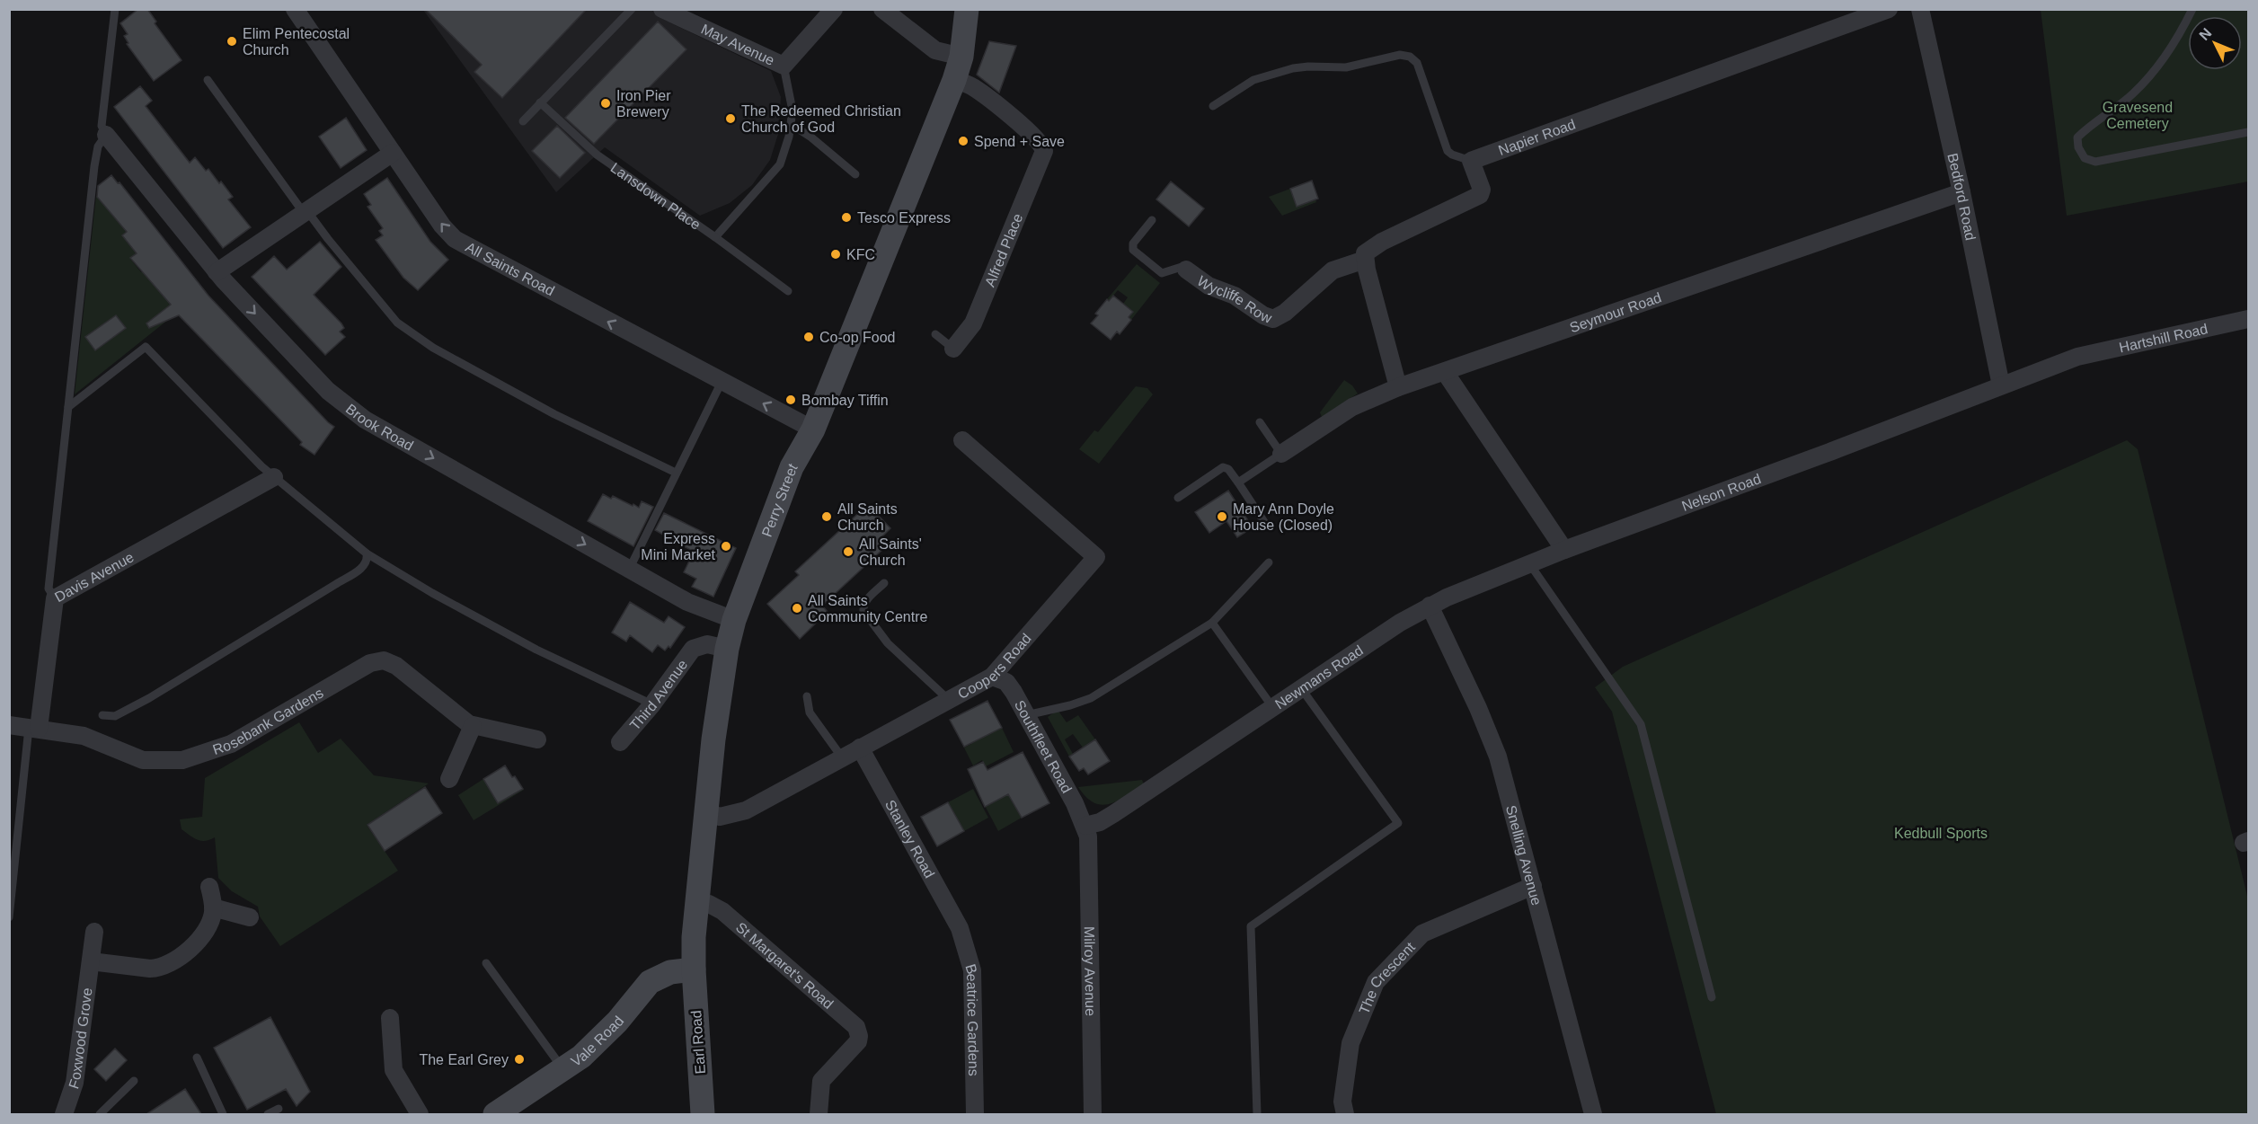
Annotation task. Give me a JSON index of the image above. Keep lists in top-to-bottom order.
{
  "streets": {
    "street": [
      "May Avenue",
      "Napier Road",
      "Bedford Road",
      "Alfred Place",
      "All Saints Road",
      "Wycliffe Row",
      "Seymour Road",
      "Hartshill Road",
      "Brook Road",
      "Nelson Road",
      "Perry Street",
      "Davis Avenue",
      "Coopers Road",
      "Newmans Road",
      "Third Avenue",
      "Rosebank Gardens",
      "Southfleet Road",
      "Stanley Road",
      "Snelling Avenue",
      "St Margaret's Road",
      "Milroy Avenue",
      "The Crescent",
      "Beatrice Gardens",
      "Foxwood Grove",
      "Vale Road",
      "Earl Road"
    ],
    "lane": ["Lansdown Place"]
  },
  "crossings": [
    ["May Avenue", "Lansdown Place"],
    ["Bedford Road", "Seymour Road"],
    ["Bedford Road", "Nelson Road"],
    ["Alfred Place", "Perry Street"],
    ["All Saints Road", "Perry Street"],
    ["Hartshill Road", "Nelson Road"],
    ["Brook Road", "Perry Street"],
    ["Nelson Road", "Newmans Road"],
    ["Perry Street", "Coopers Road"],
    ["Perry Street", "Third Avenue"],
    ["Perry Street", "St Margaret's Road"],
    ["Perry Street", "Vale Road"],
    ["Perry Street", "Earl Road"],
    ["Davis Avenue", "Rosebank Gardens"],
    ["Coopers Road", "Southfleet Road"],
    ["Coopers Road", "Stanley Road"],
    ["Newmans Road", "Southfleet Road"],
    ["Newmans Road", "Snelling Avenue"],
    ["Newmans Road", "Milroy Avenue"],
    ["Southfleet Road", "Milroy Avenue"],
    ["Stanley Road", "Beatrice Gardens"],
    ["Snelling Avenue", "The Crescent"],
    ["Vale Road", "Earl Road"]
  ],
  "one_way": ["All Saints Road", "Brook Road"],
  "parks": ["Gravesend Cemetery", "Kedbull Sports"],
  "places": [
    "Elim Pentecostal Church",
    "Iron Pier Brewery",
    "The Redeemed Christian Church of God",
    "Spend + Save",
    "Tesco Express",
    "KFC",
    "Co-op Food",
    "Bombay Tiffin",
    "All Saints Church",
    "Mary Ann Doyle House (Closed)",
    "Express Mini Market",
    "All Saints' Church",
    "All Saints Community Centre",
    "The Earl Grey"
  ],
  "north": "top left"
}
